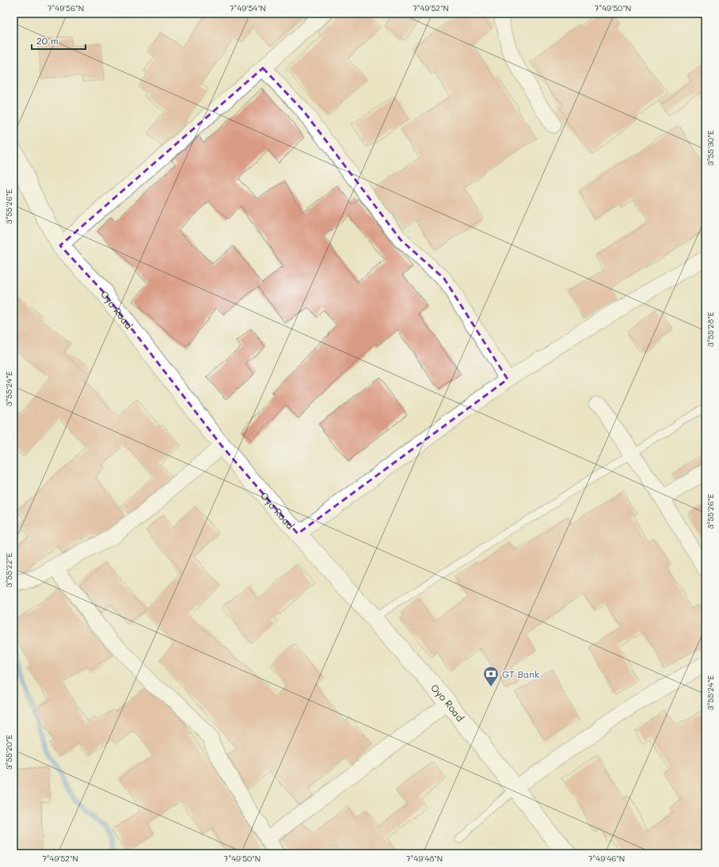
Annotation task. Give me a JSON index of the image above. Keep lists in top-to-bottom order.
{
  "streets": {
    "highway": ["Oyo Road"]
  },
  "places": {
    "bank": ["GT Bank"]
  },
  "scale_bar": "20 m",
  "coordinates": [
    "7°49'56\"N",
    "7°49'54\"N",
    "7°49'52\"N",
    "7°49'50\"N",
    "3°55'30\"E",
    "3°55'26\"E",
    "3°55'28\"E",
    "3°55'24\"E",
    "3°55'22\"E",
    "3°55'20\"E",
    "7°49'48\"N",
    "7°49'46\"N"
  ]
}
